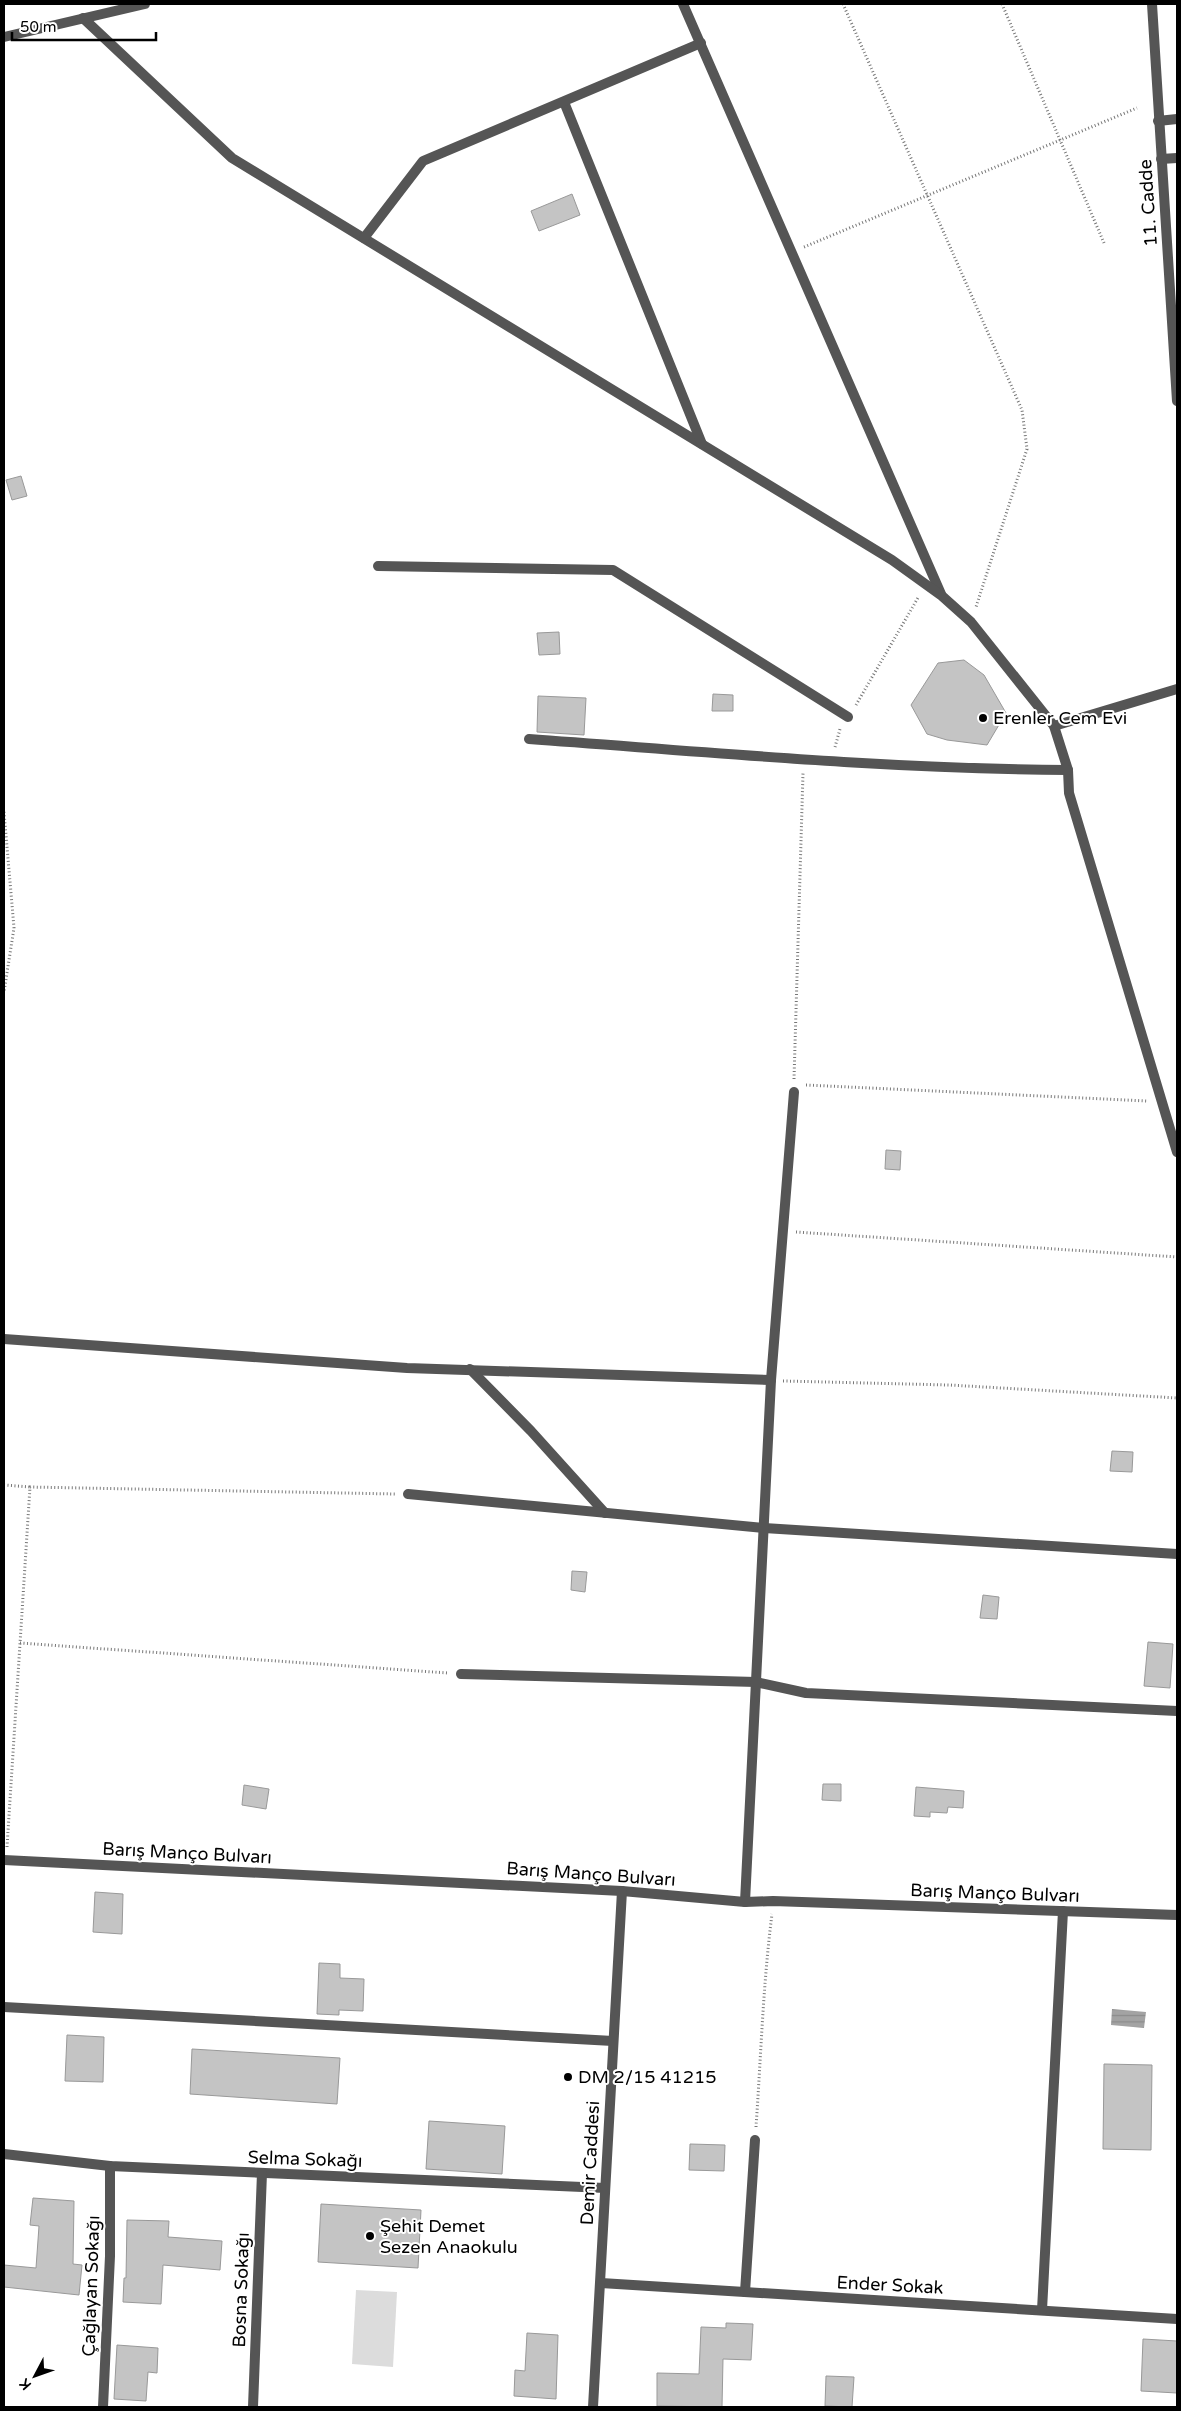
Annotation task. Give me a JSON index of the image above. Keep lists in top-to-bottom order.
{
  "streets": {
    "street": [
      "11. Cadde",
      "Barış Manço Bulvarı",
      "Selma Sokağı",
      "Demir Caddesi",
      "Ender Sokak",
      "Çağlayan Sokağı",
      "Bosna Sokağı"
    ]
  },
  "crossings": [
    ["Barış Manço Bulvarı", "Demir Caddesi"],
    ["Selma Sokağı", "Demir Caddesi"],
    ["Selma Sokağı", "Çağlayan Sokağı"],
    ["Selma Sokağı", "Bosna Sokağı"],
    ["Demir Caddesi", "Ender Sokak"]
  ],
  "places": ["Erenler Cem Evi", "DM 2/15 41215", "Şehit Demet Sezen Anaokulu"],
  "scale_bar": "50 m",
  "north": "bottom left"
}
